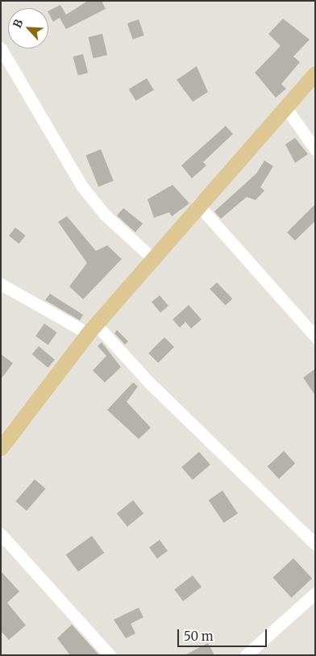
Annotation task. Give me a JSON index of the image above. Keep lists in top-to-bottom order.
{
  "scale_bar": "50 m",
  "north": "top left"
}
